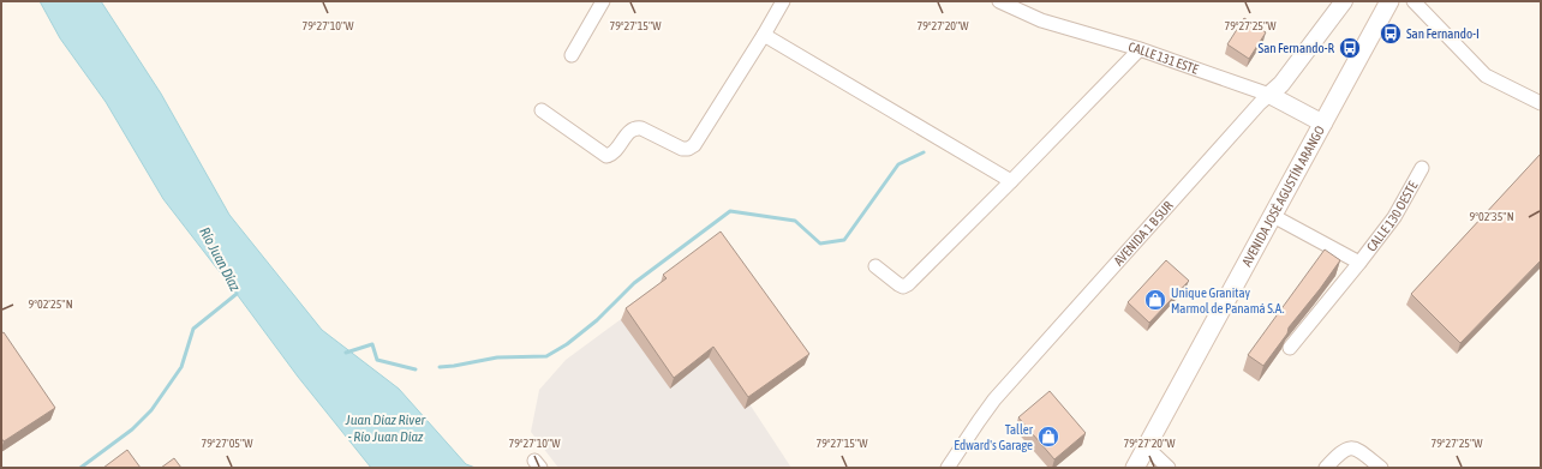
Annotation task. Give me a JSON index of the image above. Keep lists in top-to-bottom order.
{
  "streets": {
    "main road": ["AVENIDA JOSÉ AGUSTÍN ARANGO"],
    "street": ["CALLE 131 ESTE", "CALLE 130 OESTE", "AVENIDA 1 B SUR"]
  },
  "crossings": [
    ["CALLE 131 ESTE", "AVENIDA JOSÉ AGUSTÍN ARANGO"],
    ["CALLE 131 ESTE", "AVENIDA 1 B SUR"],
    ["AVENIDA JOSÉ AGUSTÍN ARANGO", "CALLE 130 OESTE"]
  ],
  "water": ["Río Juan Díaz", "Juan Díaz River - Río Juan Díaz"],
  "places": {
    "bus stop": ["San Fernando-I", "San Fernando-R"],
    "shop": ["Unique Granitay Marmol de Panamá S.A.", "Taller Edward's Garage"]
  },
  "coordinates": [
    "79°27'10\"W",
    "79°27'15\"W",
    "79°27'20\"W",
    "79°27'25\"W",
    "9°02'35\"N",
    "9°02'25\"N",
    "79°27'05\"W"
  ]
}
